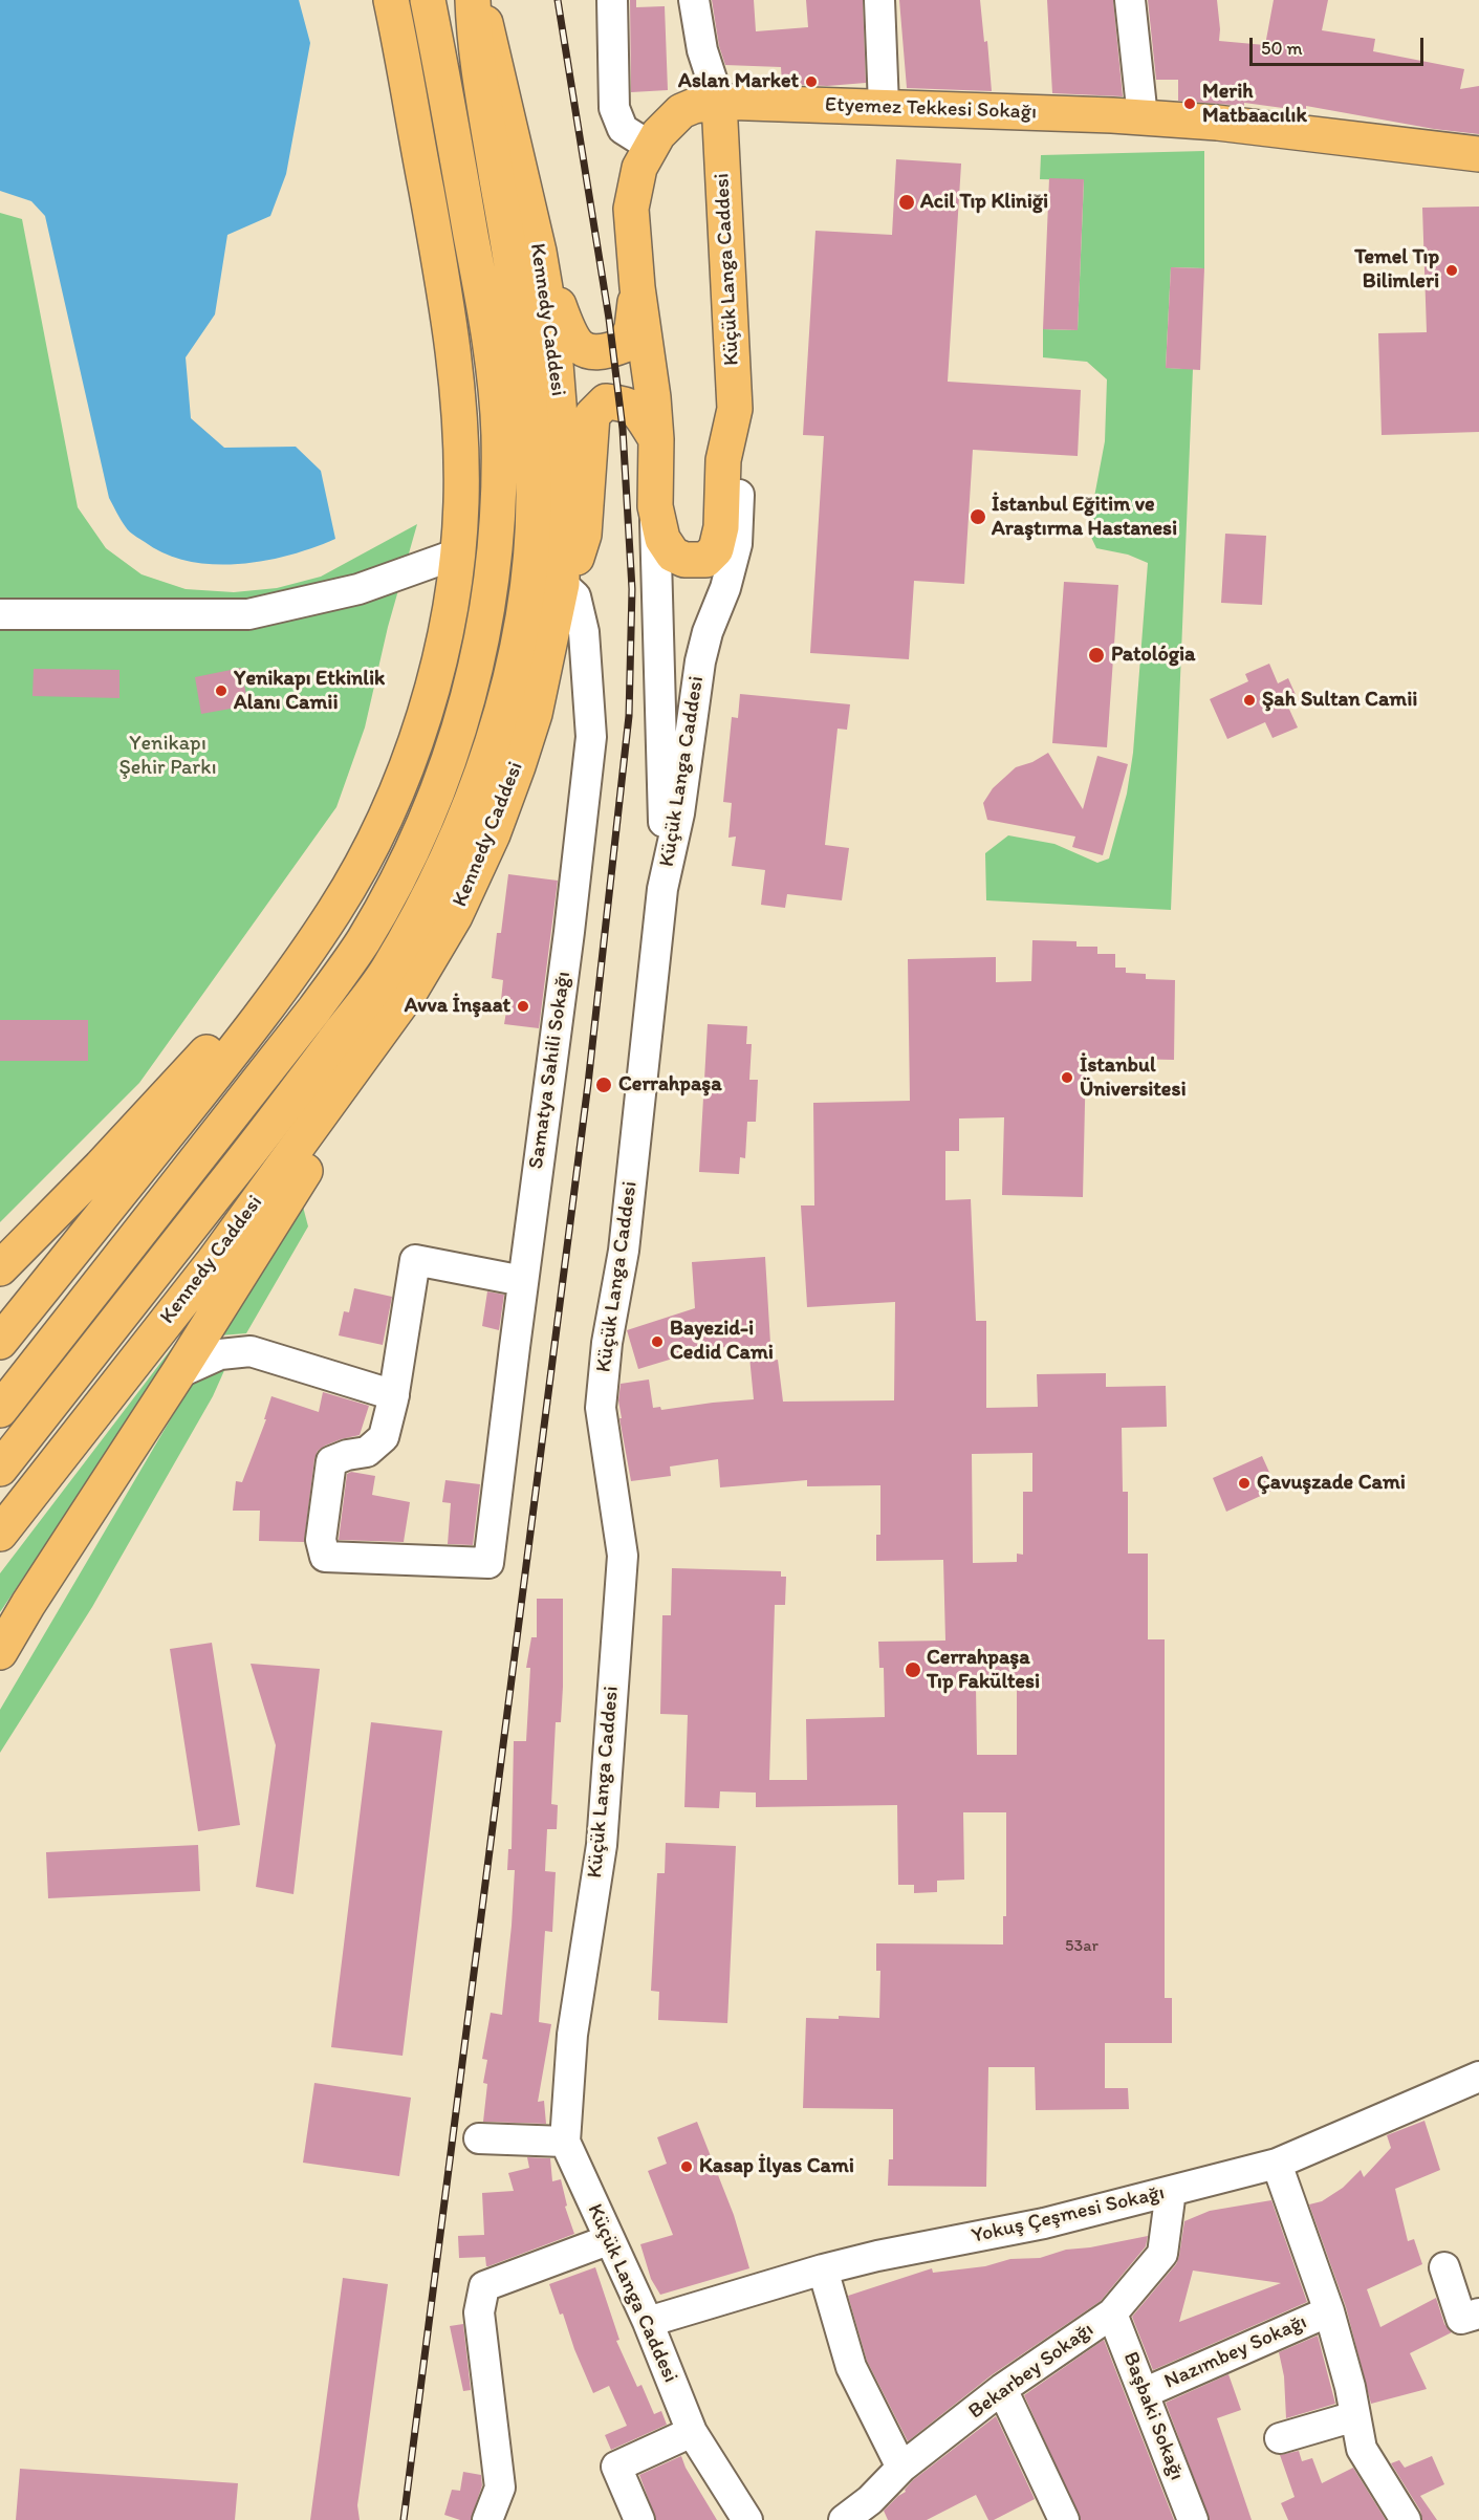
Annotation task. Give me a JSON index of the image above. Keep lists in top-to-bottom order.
{
  "streets": {
    "main road": ["Etyemez Tekkesi Sokağı", "Küçük Langa Caddesi", "Kennedy Caddesi"],
    "street": [
      "Samatya Sahili Sokağı",
      "Yokuş Çeşmesi Sokağı",
      "Nazımbey Sokağı",
      "Bekarbey Sokağı",
      "Başbaki Sokağı"
    ]
  },
  "crossings": [
    ["Etyemez Tekkesi Sokağı", "Küçük Langa Caddesi"],
    ["Küçük Langa Caddesi", "Yokuş Çeşmesi Sokağı"],
    ["Kennedy Caddesi", "Samatya Sahili Sokağı"],
    ["Yokuş Çeşmesi Sokağı", "Bekarbey Sokağı"],
    ["Nazımbey Sokağı", "Başbaki Sokağı"],
    ["Bekarbey Sokağı", "Başbaki Sokağı"]
  ],
  "parks": ["Yenikapı Şehir Parkı"],
  "places": [
    "Aslan Market",
    "Merih Matbaacılık",
    "Acil Tıp Kliniği",
    "Temel Tıp Bilimleri",
    "İstanbul Eğitim ve Araştırma Hastanesi",
    "Patológia",
    "Yenikapı Etkinlik Alanı Camii",
    "Şah Sultan Camii",
    "Avva İnşaat",
    "İstanbul Üniversitesi",
    "Cerrahpaşa",
    "Bayezid-i Cedid Cami",
    "Çavuşzade Cami",
    "Cerrahpaşa Tıp Fakültesi",
    "Kasap İlyas Cami"
  ],
  "house_numbers": ["53ar"],
  "scale_bar": "50 m"
}
